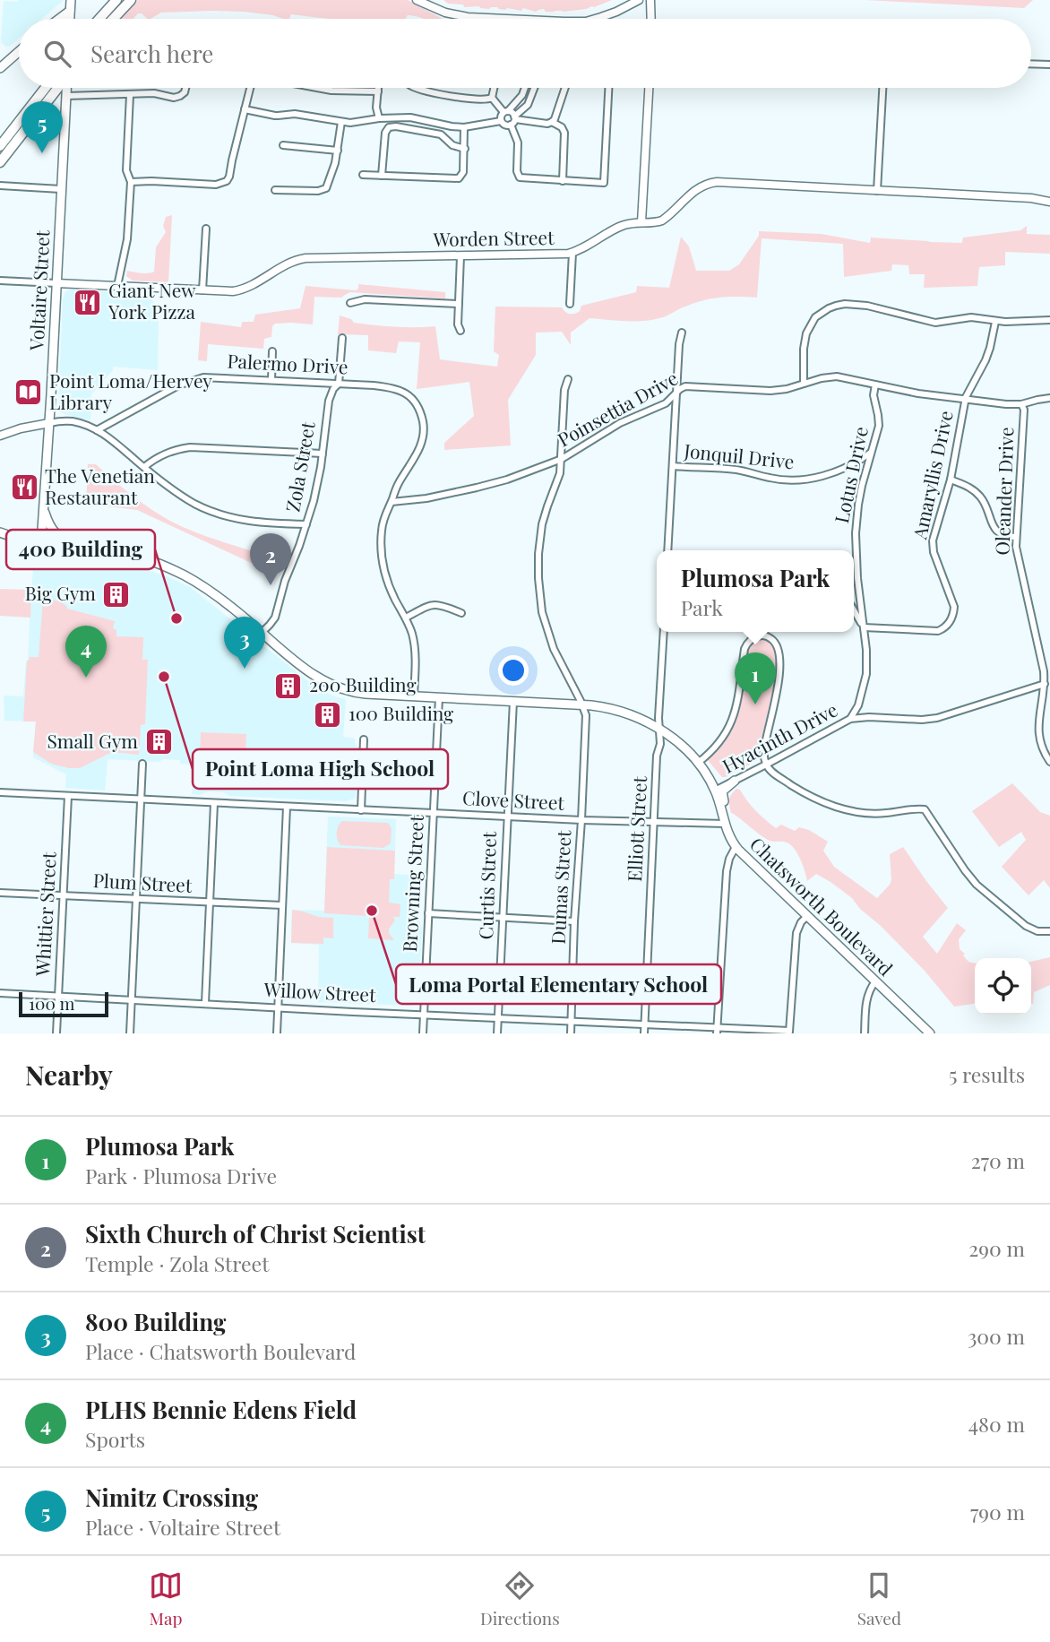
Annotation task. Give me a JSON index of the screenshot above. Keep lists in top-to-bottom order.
{
  "streets": {
    "main road": ["Voltaire Street", "Chatsworth Boulevard"],
    "street": [
      "Worden Street",
      "Palermo Drive",
      "Poinsettia Drive",
      "Jonquil Drive",
      "Zola Street",
      "Lotus Drive",
      "Amaryllis Drive",
      "Oleander Drive",
      "Hyacinth Drive",
      "Clove Street",
      "Elliott Street",
      "Plum Street",
      "Browning Street",
      "Curtis Street",
      "Dumas Street",
      "Whittier Street",
      "Willow Street"
    ]
  },
  "crossings": [
    ["Worden Street", "Voltaire Street"],
    ["Voltaire Street", "Chatsworth Boulevard"],
    ["Palermo Drive", "Poinsettia Drive"],
    ["Palermo Drive", "Zola Street"],
    ["Poinsettia Drive", "Lotus Drive"],
    ["Poinsettia Drive", "Amaryllis Drive"],
    ["Poinsettia Drive", "Oleander Drive"],
    ["Jonquil Drive", "Lotus Drive"],
    ["Zola Street", "Chatsworth Boulevard"],
    ["Lotus Drive", "Amaryllis Drive"],
    ["Lotus Drive", "Hyacinth Drive"],
    ["Oleander Drive", "Hyacinth Drive"],
    ["Hyacinth Drive", "Chatsworth Boulevard"],
    ["Clove Street", "Elliott Street"],
    ["Clove Street", "Browning Street"],
    ["Clove Street", "Curtis Street"],
    ["Clove Street", "Dumas Street"],
    ["Clove Street", "Chatsworth Boulevard"],
    ["Clove Street", "Whittier Street"],
    ["Elliott Street", "Chatsworth Boulevard"],
    ["Elliott Street", "Willow Street"],
    ["Plum Street", "Whittier Street"],
    ["Browning Street", "Chatsworth Boulevard"],
    ["Browning Street", "Willow Street"],
    ["Curtis Street", "Chatsworth Boulevard"],
    ["Curtis Street", "Willow Street"],
    ["Dumas Street", "Chatsworth Boulevard"],
    ["Dumas Street", "Willow Street"],
    ["Whittier Street", "Willow Street"]
  ],
  "places": {
    "restaurant": ["Giant New York Pizza", "The Venetian Restaurant"],
    "library": ["Point Loma/Hervey Library"],
    "building": [
      "Big Gym",
      "200 Building",
      "100 Building",
      "Small Gym"
    ],
    "other": ["400 Building", "Point Loma High School", "Loma Portal Elementary School"]
  },
  "scale_bar": "100 m",
  "page": {
    "search": "Search here",
    "pins": [
      "5",
      "2",
      "3",
      "4",
      "1"
    ],
    "popup": ["Plumosa Park", "Park"],
    "scale": "100 m",
    "heading": ["Nearby", "5 results"],
    "list": [
      {
        "mark": "1",
        "name": "Plumosa Park",
        "note": "Park · Plumosa Drive",
        "value": "270 m"
      },
      {
        "mark": "2",
        "name": "Sixth Church of Christ Scientist",
        "note": "Temple · Zola Street",
        "value": "290 m"
      },
      {
        "mark": "3",
        "name": "800 Building",
        "note": "Place · Chatsworth Boulevard",
        "value": "300 m"
      },
      {
        "mark": "4",
        "name": "PLHS Bennie Edens Field",
        "note": "Sports",
        "value": "480 m"
      },
      {
        "mark": "5",
        "name": "Nimitz Crossing",
        "note": "Place · Voltaire Street",
        "value": "790 m"
      }
    ],
    "nav": ["Map", "Directions", "Saved"]
  }
}
